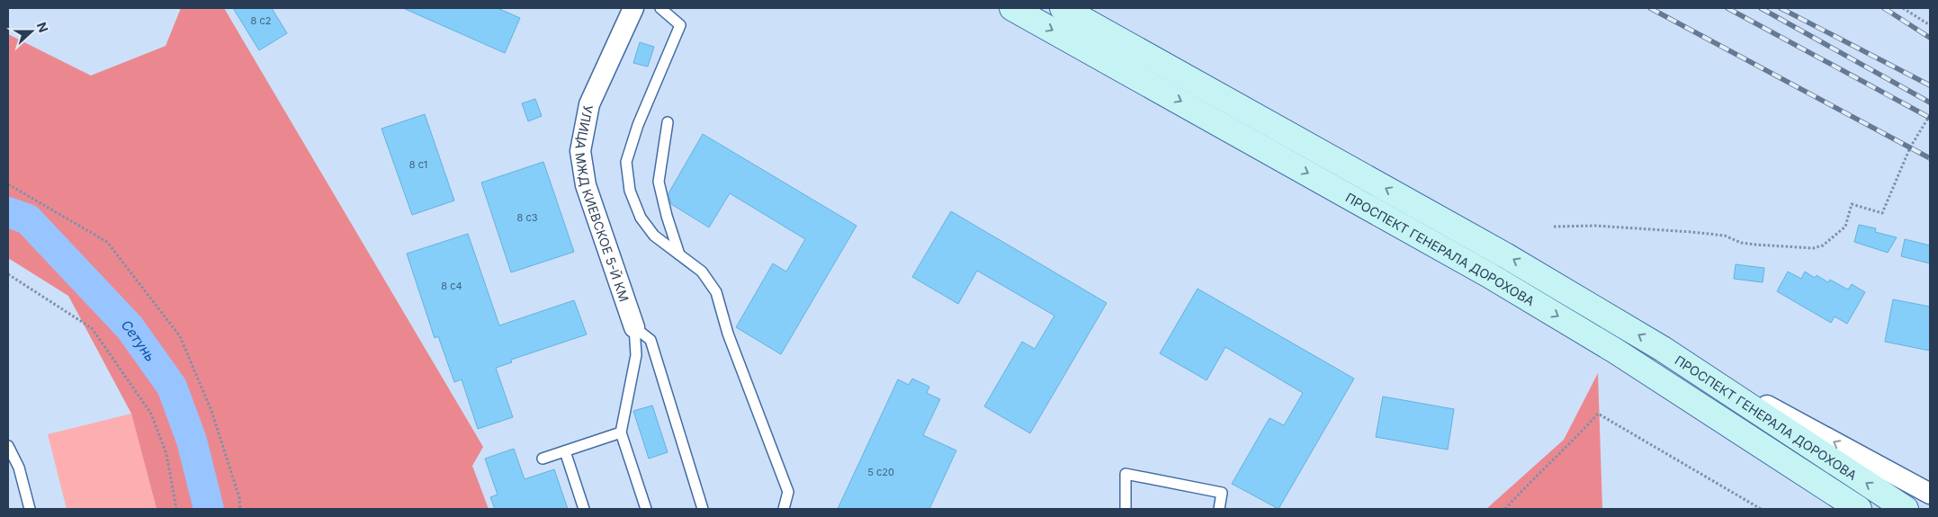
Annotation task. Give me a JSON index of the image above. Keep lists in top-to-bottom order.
{
  "streets": {
    "main road": ["ПРОСПЕКТ ГЕНЕРАЛА ДОРОХОВА"],
    "street": ["УЛИЦА МЖД КИЕВСКОЕ 5-Й КМ"]
  },
  "water": ["Сетунь"],
  "house_numbers": [
    "8 с2",
    "8 с1",
    "8 с3",
    "8 с4",
    "5 с20"
  ],
  "north": "right"
}
